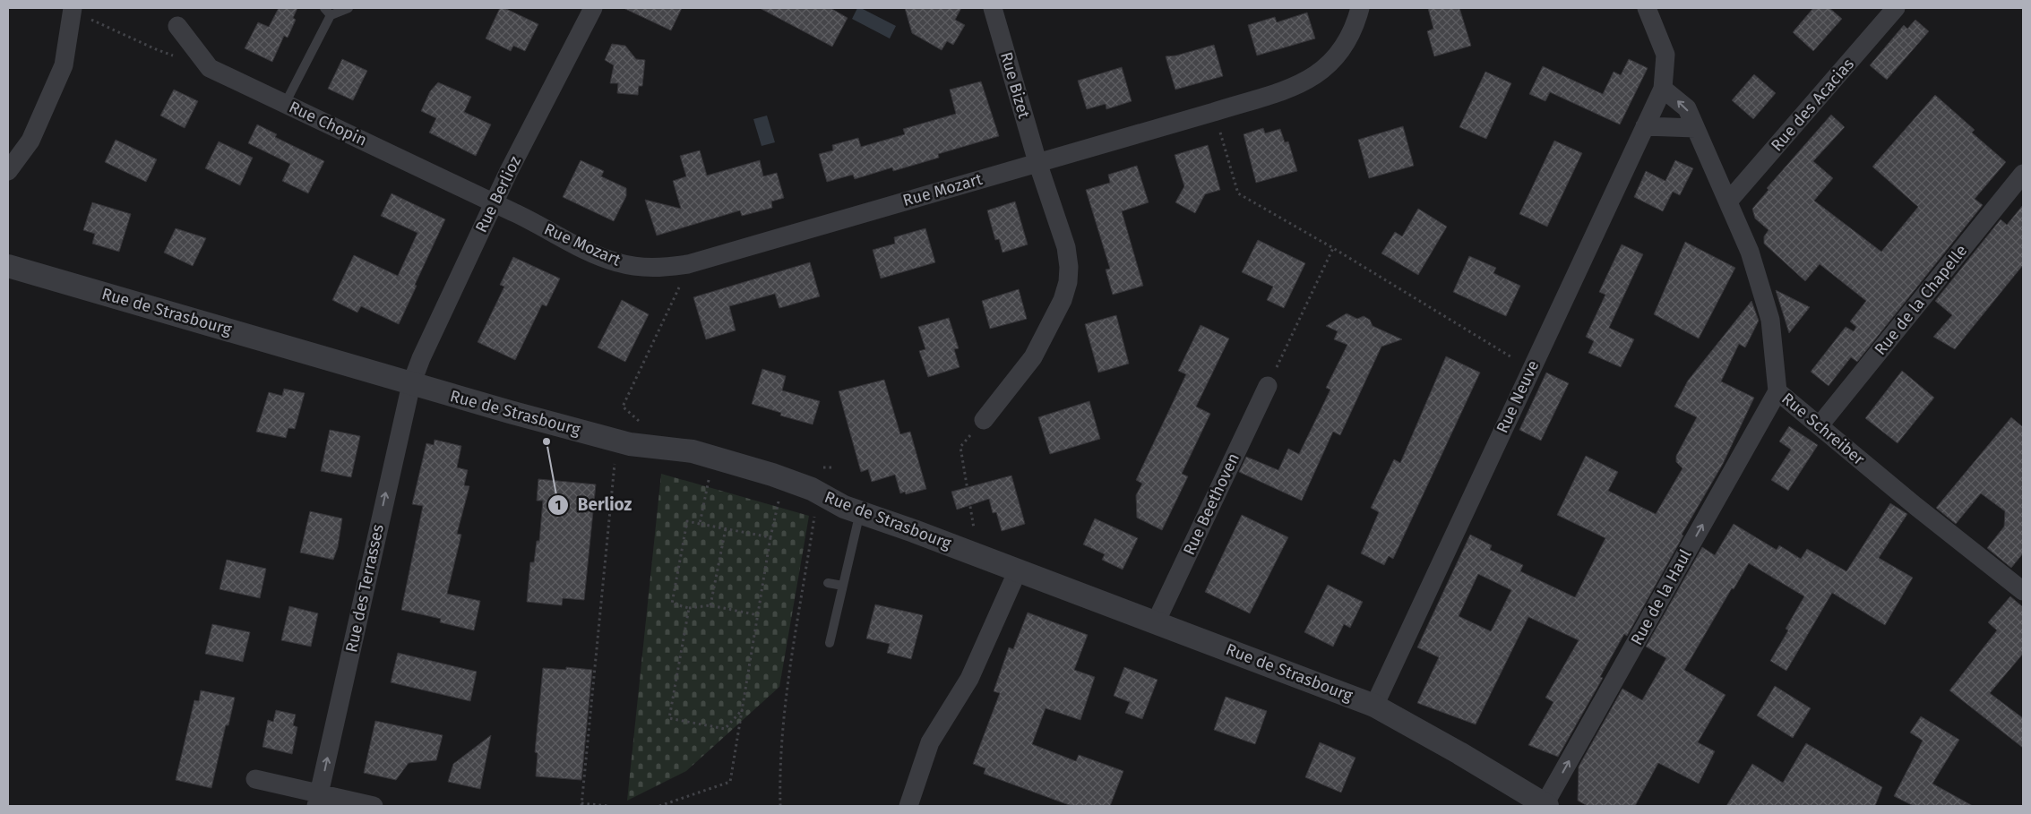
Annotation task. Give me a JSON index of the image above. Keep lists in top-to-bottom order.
{
  "streets": {
    "street": [
      "Rue Bizet",
      "Rue des Acacias",
      "Rue Chopin",
      "Rue Mozart",
      "Rue Berlioz",
      "Rue de la Chapelle",
      "Rue de Strasbourg",
      "Rue Neuve",
      "Rue Schreiber",
      "Rue Beethoven",
      "Rue des Terrasses",
      "Rue de la Haul"
    ]
  },
  "crossings": [
    ["Rue Bizet", "Rue Mozart"],
    ["Rue des Acacias", "Rue Schreiber"],
    ["Rue Chopin", "Rue Mozart"],
    ["Rue Chopin", "Rue Berlioz"],
    ["Rue Mozart", "Rue Berlioz"],
    ["Rue Berlioz", "Rue de Strasbourg"],
    ["Rue Berlioz", "Rue des Terrasses"],
    ["Rue de la Chapelle", "Rue Schreiber"],
    ["Rue de Strasbourg", "Rue Neuve"],
    ["Rue de Strasbourg", "Rue Beethoven"],
    ["Rue de Strasbourg", "Rue des Terrasses"],
    ["Rue de Strasbourg", "Rue de la Haul"],
    ["Rue Neuve", "Rue Schreiber"],
    ["Rue Schreiber", "Rue de la Haul"]
  ],
  "one_way": ["Rue des Terrasses", "Rue de la Haul"],
  "places": ["Berlioz"]
}
